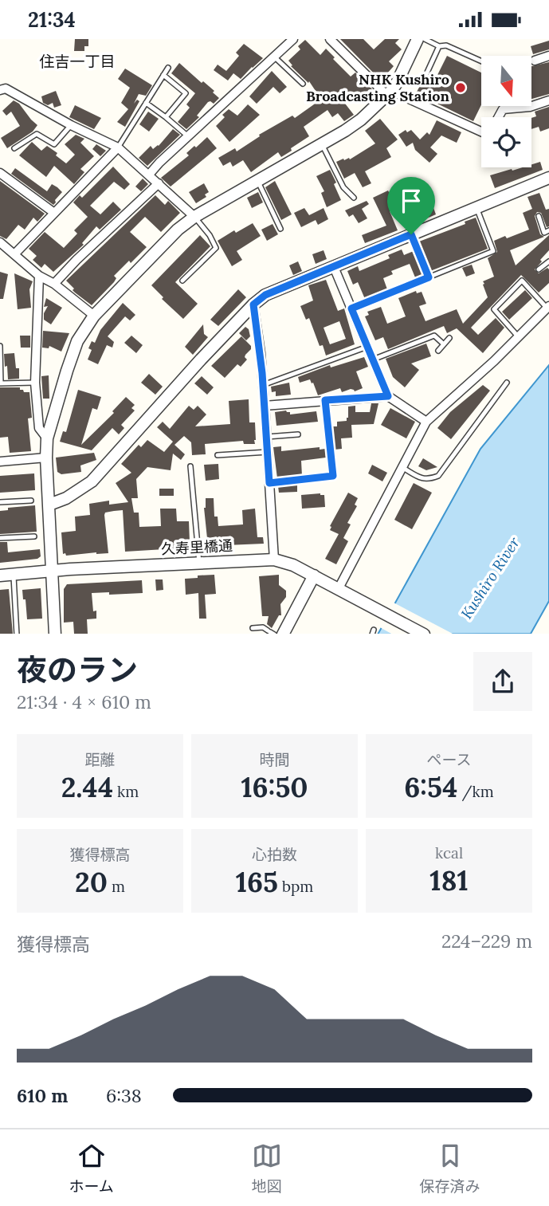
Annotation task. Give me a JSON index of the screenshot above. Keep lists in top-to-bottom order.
{
  "streets": {
    "street": ["久寿里橋通"]
  },
  "districts": ["住吉一丁目"],
  "water": ["Kushiro River"],
  "places": ["NHK Kushiro Broadcasting Station"],
  "north": "bottom",
  "page": {
    "status": "21:34",
    "heading": ["夜のラン", "21:34 · 4 × 610 m"],
    "stats": [
      ["距離", "2.44 km"],
      ["時間", "16:50"],
      ["ペース", "6:54 /km"],
      ["獲得標高", "20 m"],
      ["心拍数", "165 bpm"],
      ["kcal", "181"]
    ],
    "chart": ["獲得標高", "224–229 m"],
    "list": [
      {
        "name": "610 m",
        "note": "6:38"
      }
    ],
    "tabs": ["ホーム", "地図", "保存済み"]
  }
}
